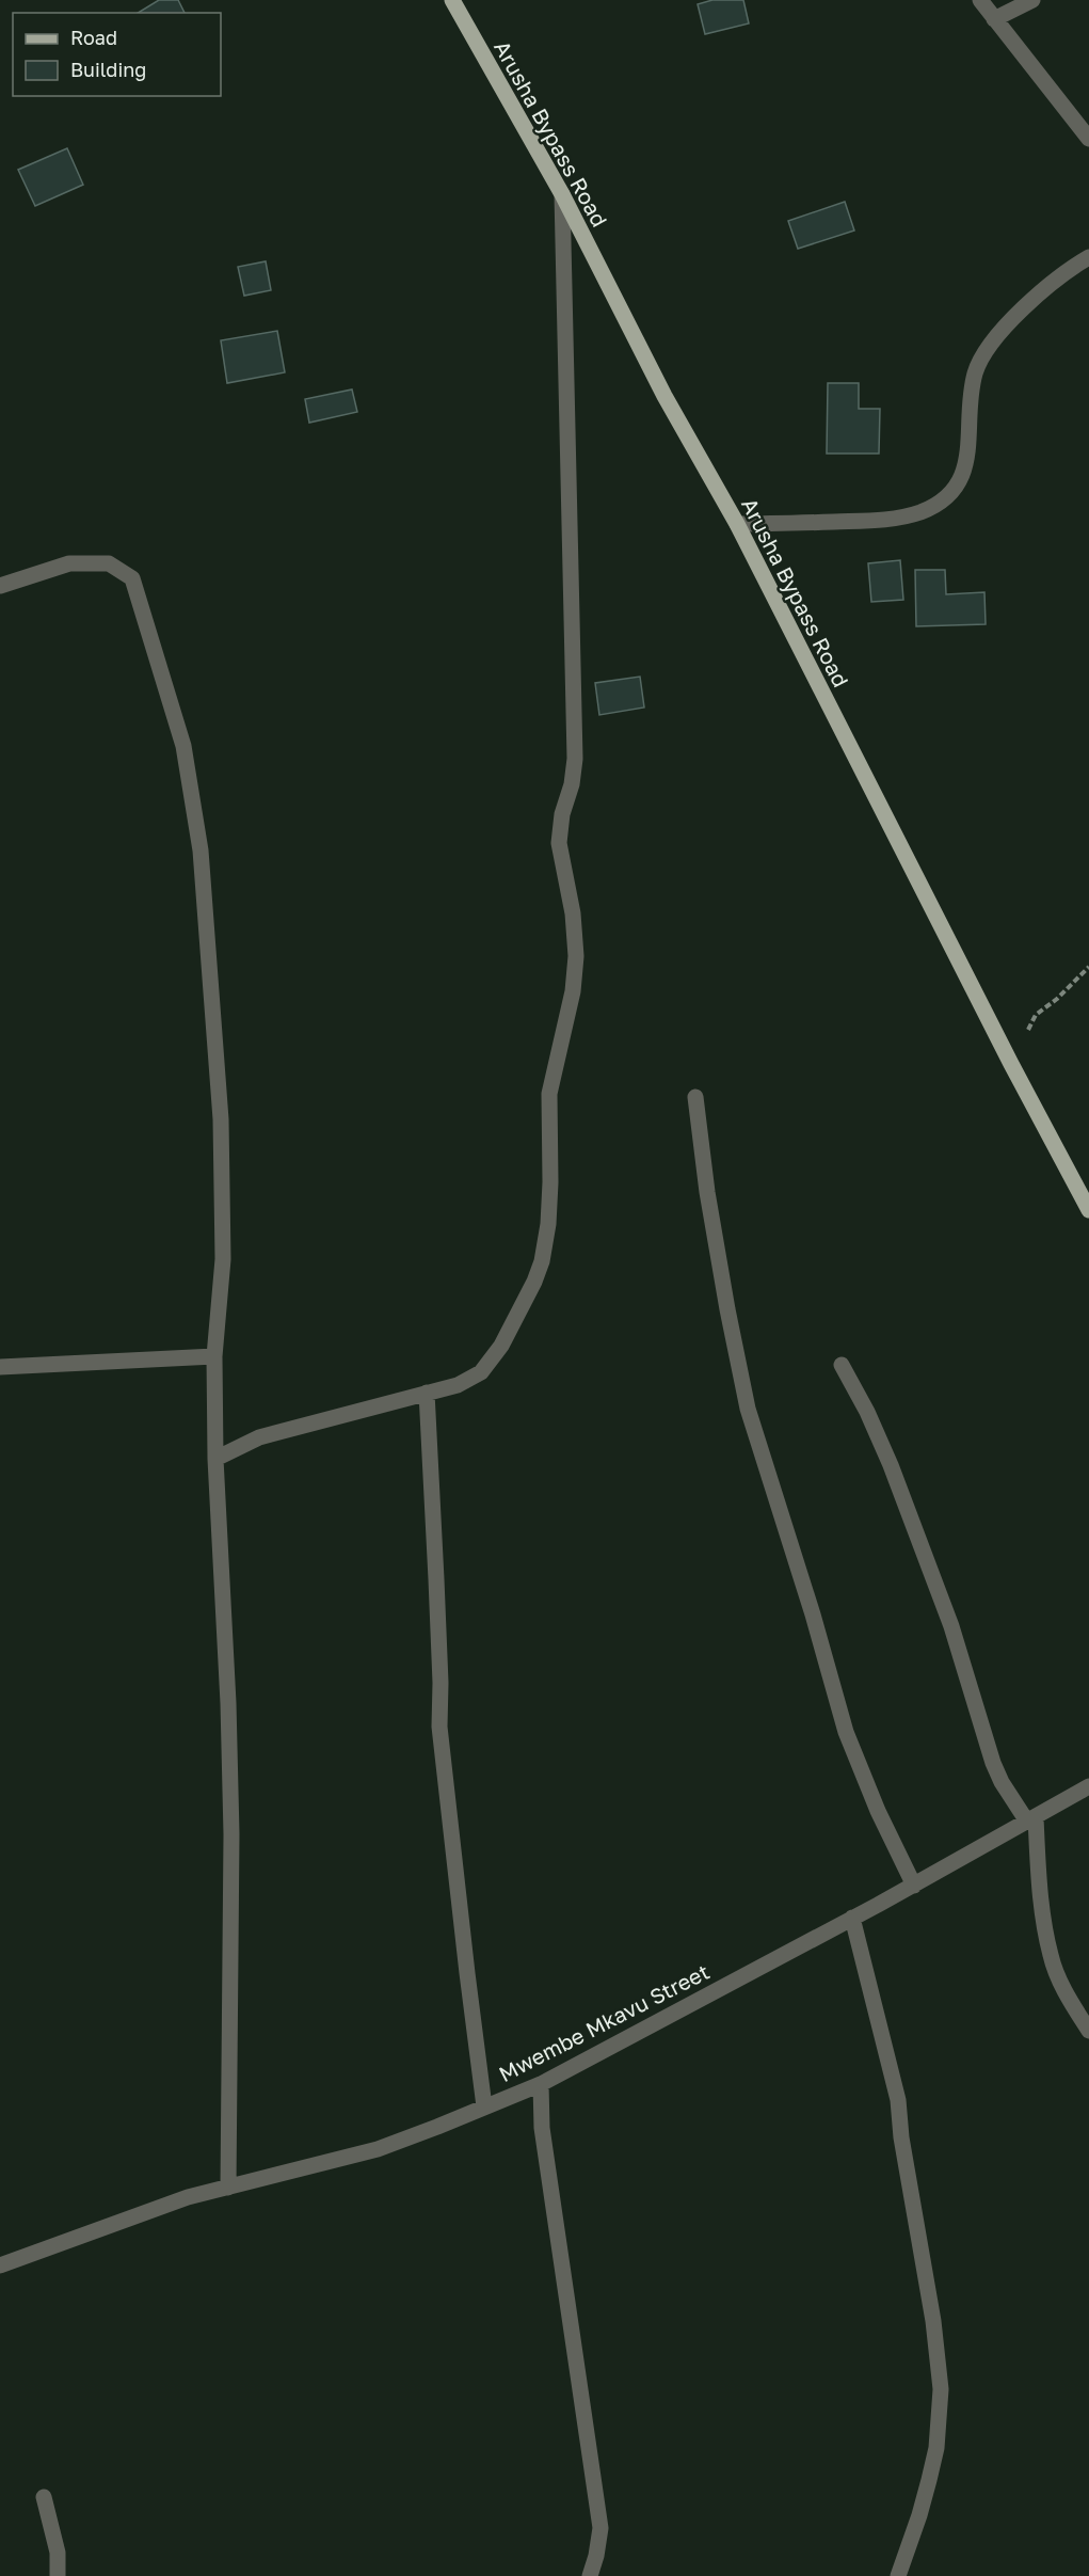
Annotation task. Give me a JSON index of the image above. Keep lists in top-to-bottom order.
{
  "streets": {
    "main road": ["Arusha Bypass Road"],
    "street": ["Mwembe Mkavu Street"]
  },
  "legend": ["Road", "Building"]
}
